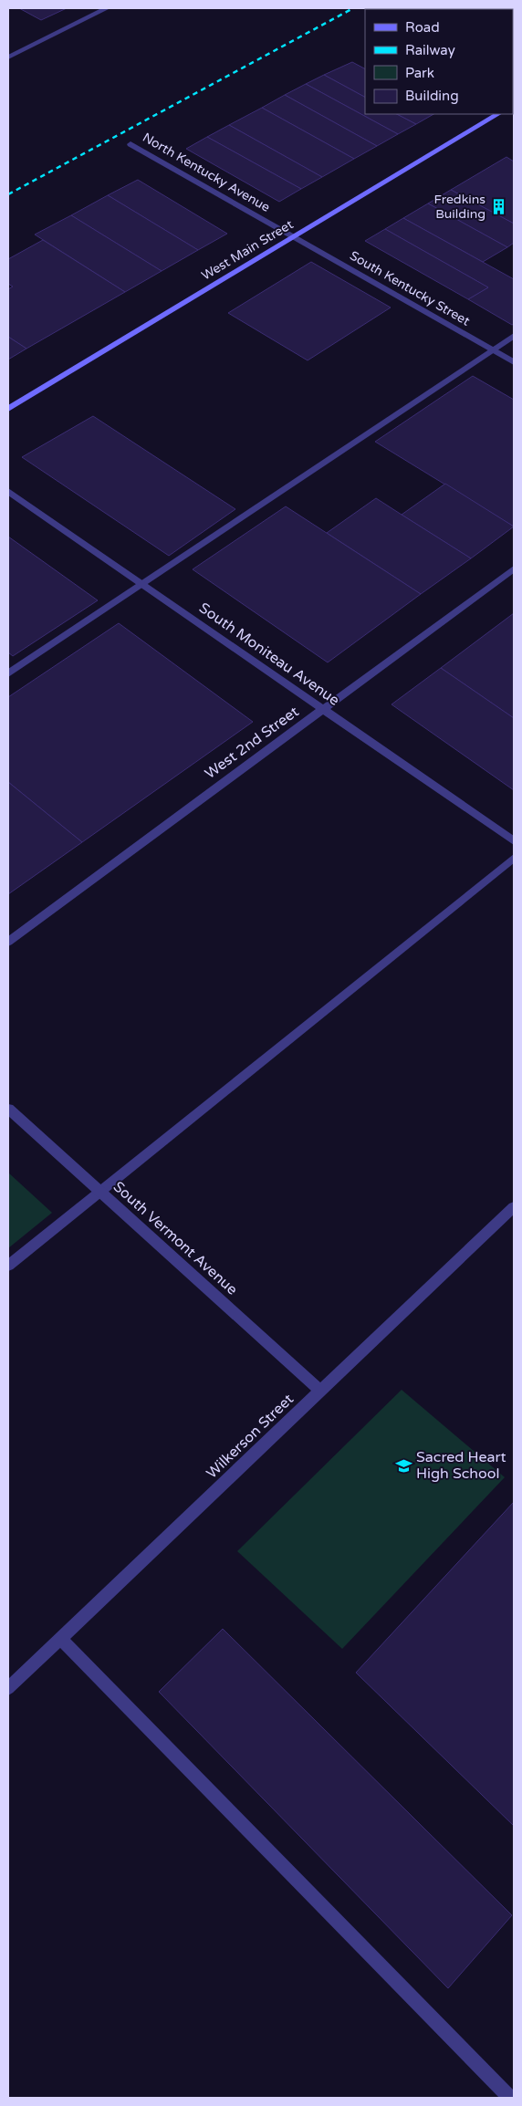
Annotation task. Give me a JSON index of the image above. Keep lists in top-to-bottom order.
{
  "streets": {
    "main road": ["West Main Street"],
    "street": [
      "North Kentucky Avenue",
      "South Kentucky Street",
      "South Moniteau Avenue",
      "West 2nd Street",
      "South Vermont Avenue",
      "Wilkerson Street"
    ]
  },
  "crossings": [
    ["North Kentucky Avenue", "West Main Street"],
    ["North Kentucky Avenue", "South Kentucky Street"],
    ["West Main Street", "South Kentucky Street"],
    ["South Moniteau Avenue", "West 2nd Street"],
    ["South Vermont Avenue", "Wilkerson Street"]
  ],
  "places": {
    "building": ["Fredkins Building"],
    "school or university": ["Sacred Heart High School"]
  },
  "legend": [
    "Road",
    "Railway",
    "Park",
    "Building"
  ]
}
